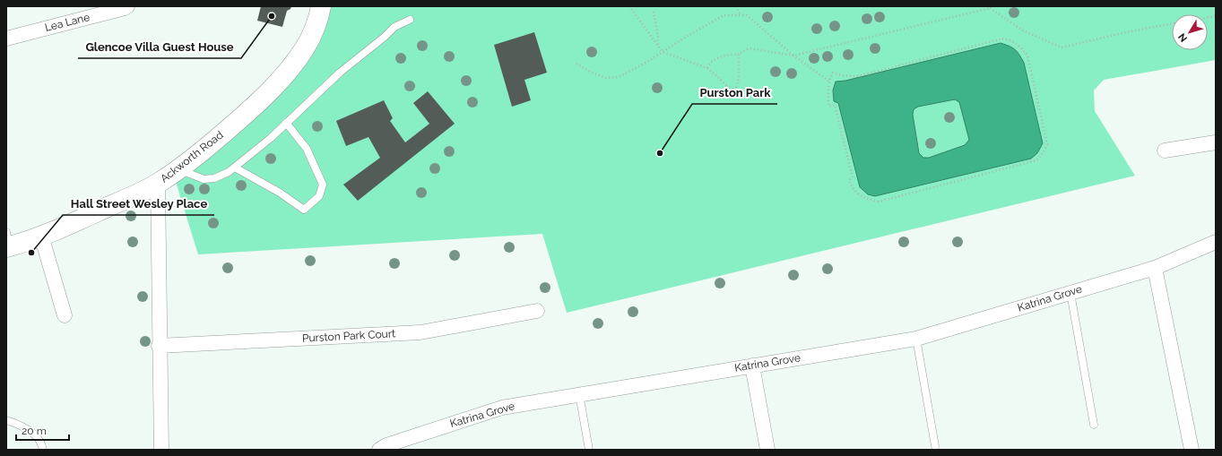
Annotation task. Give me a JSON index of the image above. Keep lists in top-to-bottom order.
{
  "streets": {
    "main road": ["Ackworth Road"],
    "street": ["Lea Lane", "Katrina Grove", "Purston Park Court"]
  },
  "crossings": [
    ["Ackworth Road", "Purston Park Court"]
  ],
  "places": ["Glencoe Villa Guest House", "Purston Park", "Hall Street Wesley Place"],
  "scale_bar": "20 m",
  "north": "bottom left"
}
